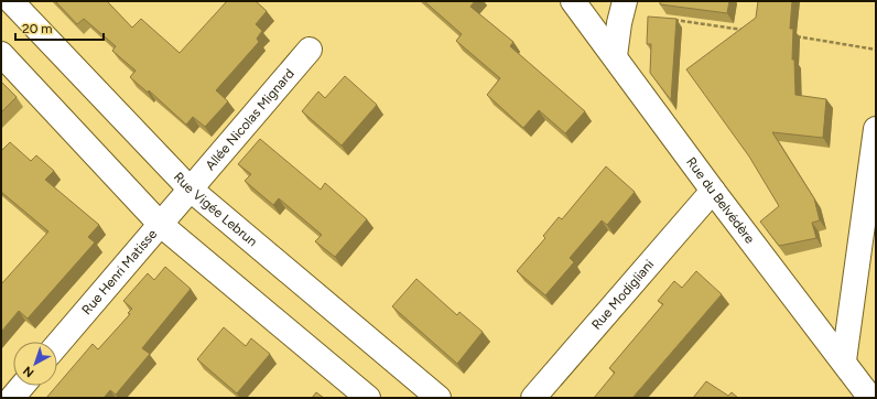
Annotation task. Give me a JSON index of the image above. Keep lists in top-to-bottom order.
{
  "streets": {
    "street": [
      "Allée Nicolas Mignard",
      "Rue du Belvédère",
      "Rue Vigée Lebrun",
      "Rue Henri Matisse",
      "Rue Modigliani"
    ]
  },
  "crossings": [
    ["Allée Nicolas Mignard", "Rue Vigée Lebrun"],
    ["Allée Nicolas Mignard", "Rue Henri Matisse"],
    ["Rue du Belvédère", "Rue Modigliani"],
    ["Rue Vigée Lebrun", "Rue Henri Matisse"]
  ],
  "scale_bar": "20 m",
  "north": "bottom left"
}
